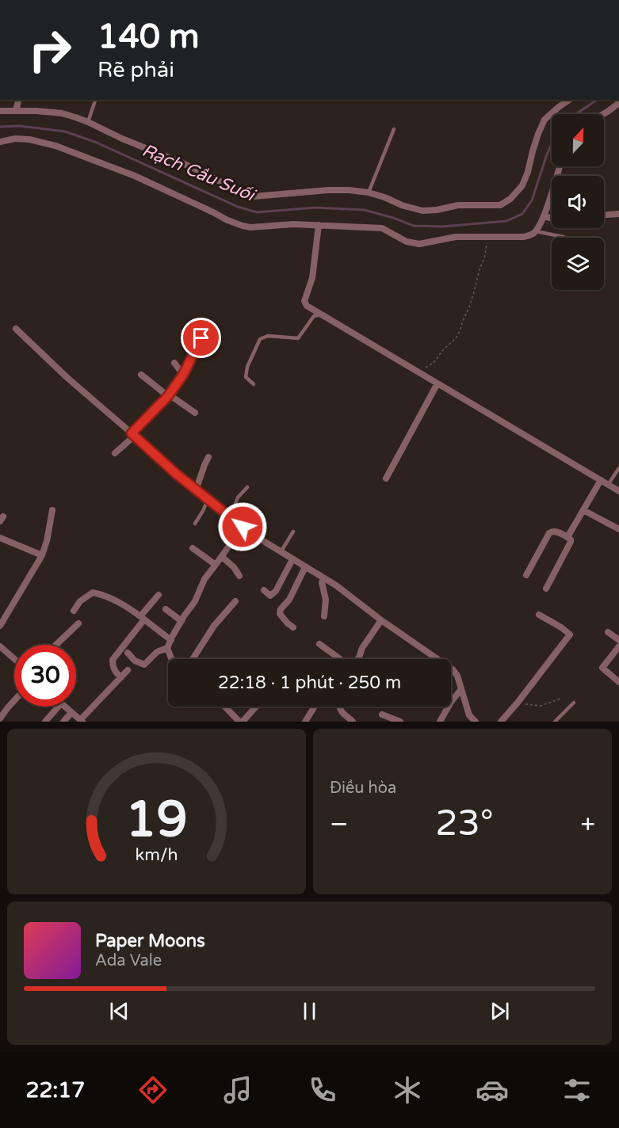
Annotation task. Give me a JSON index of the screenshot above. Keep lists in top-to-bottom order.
{
  "water": ["Rạch Cầu Suối"],
  "north": "top",
  "page": {
    "turn": ["140 m", "Rẽ phải"],
    "limit": "30",
    "trip": "22:18 · 1 phút · 250 m",
    "tile": "Điều hòa",
    "heat": ["−", "23°", "+"],
    "song": ["Paper Moons", "Ada Vale"],
    "tabs": "22:17",
    "gauge": ["19", "km/h"]
  }
}
